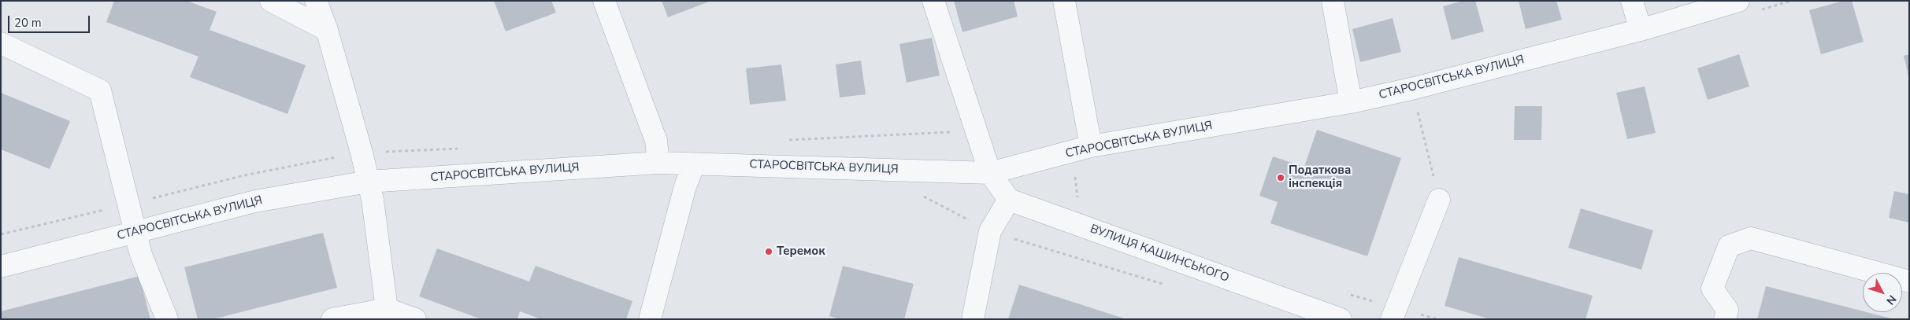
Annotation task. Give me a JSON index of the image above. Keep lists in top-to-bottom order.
{
  "streets": {
    "street": ["СТАРОСВІТСЬКА ВУЛИЦЯ", "ВУЛИЦЯ КАШИНСЬКОГО"]
  },
  "places": ["Податкова інспекція", "Теремок"],
  "scale_bar": "20 m",
  "north": "bottom right"
}
